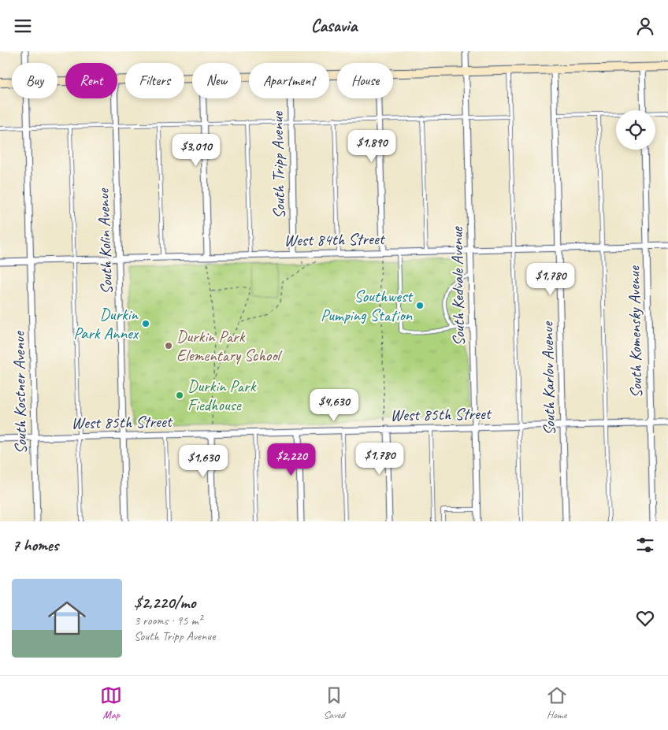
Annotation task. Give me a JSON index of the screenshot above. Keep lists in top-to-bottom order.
{
  "streets": {
    "street": [
      "South Tripp Avenue",
      "West 84th Street",
      "South Kolin Avenue",
      "South Kedvale Avenue",
      "South Komensky Avenue",
      "South Karlov Avenue",
      "South Kostner Avenue",
      "West 85th Street"
    ]
  },
  "crossings": [
    ["South Tripp Avenue", "West 84th Street"],
    ["West 84th Street", "South Kolin Avenue"],
    ["West 84th Street", "South Kedvale Avenue"],
    ["West 84th Street", "South Komensky Avenue"],
    ["West 84th Street", "South Karlov Avenue"],
    ["West 84th Street", "South Kostner Avenue"],
    ["South Kolin Avenue", "West 85th Street"],
    ["South Kedvale Avenue", "West 85th Street"],
    ["South Komensky Avenue", "West 85th Street"],
    ["South Karlov Avenue", "West 85th Street"],
    ["South Kostner Avenue", "West 85th Street"]
  ],
  "places": [
    "Southwest Pumping Station",
    "Durkin Park Annex",
    "Durkin Park Elementary School",
    "Durkin Park Fiedhouse"
  ],
  "page": {
    "header": "Casavia",
    "chip": [
      "Buy",
      "Rent",
      "Filters",
      "New",
      "Apartment",
      "House"
    ],
    "price": [
      "$1,890",
      "$3,010",
      "$1,780",
      "$4,630",
      "$1,780",
      "$2,220",
      "$1,630"
    ],
    "heading": "7 homes",
    "list": [
      {
        "name": "$2,220/mo",
        "note": "3 rooms · 95 m² · South Tripp Avenue"
      }
    ],
    "tabs": ["Map", "Saved", "Home"]
  }
}
